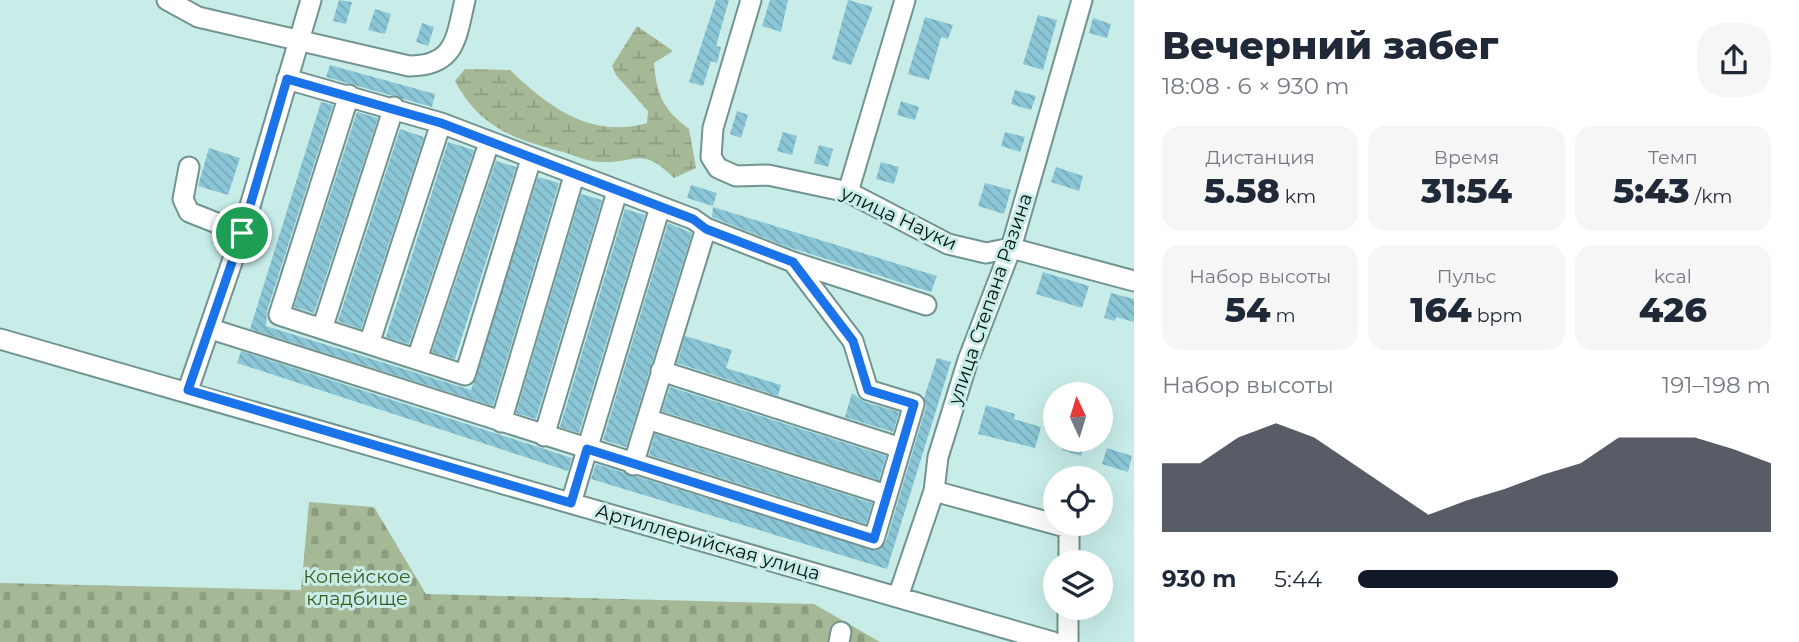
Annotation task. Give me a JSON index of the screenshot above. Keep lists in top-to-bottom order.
{
  "streets": {
    "street": ["улица Науки", "улица Степана Разина", "Артиллерийская улица"]
  },
  "crossings": [
    ["улица Науки", "улица Степана Разина"],
    ["улица Степана Разина", "Артиллерийская улица"]
  ],
  "parks": ["Копейское кладбище"],
  "north": "top",
  "page": {
    "heading": ["Вечерний забег", "18:08 · 6 × 930 m"],
    "stats": [
      ["Дистанция", "5.58 km"],
      ["Время", "31:54"],
      ["Темп", "5:43 /km"],
      ["Набор высоты", "54 m"],
      ["Пульс", "164 bpm"],
      ["kcal", "426"]
    ],
    "chart": ["Набор высоты", "191–198 m"],
    "list": [
      {
        "name": "930 m",
        "note": "5:44"
      }
    ]
  }
}
